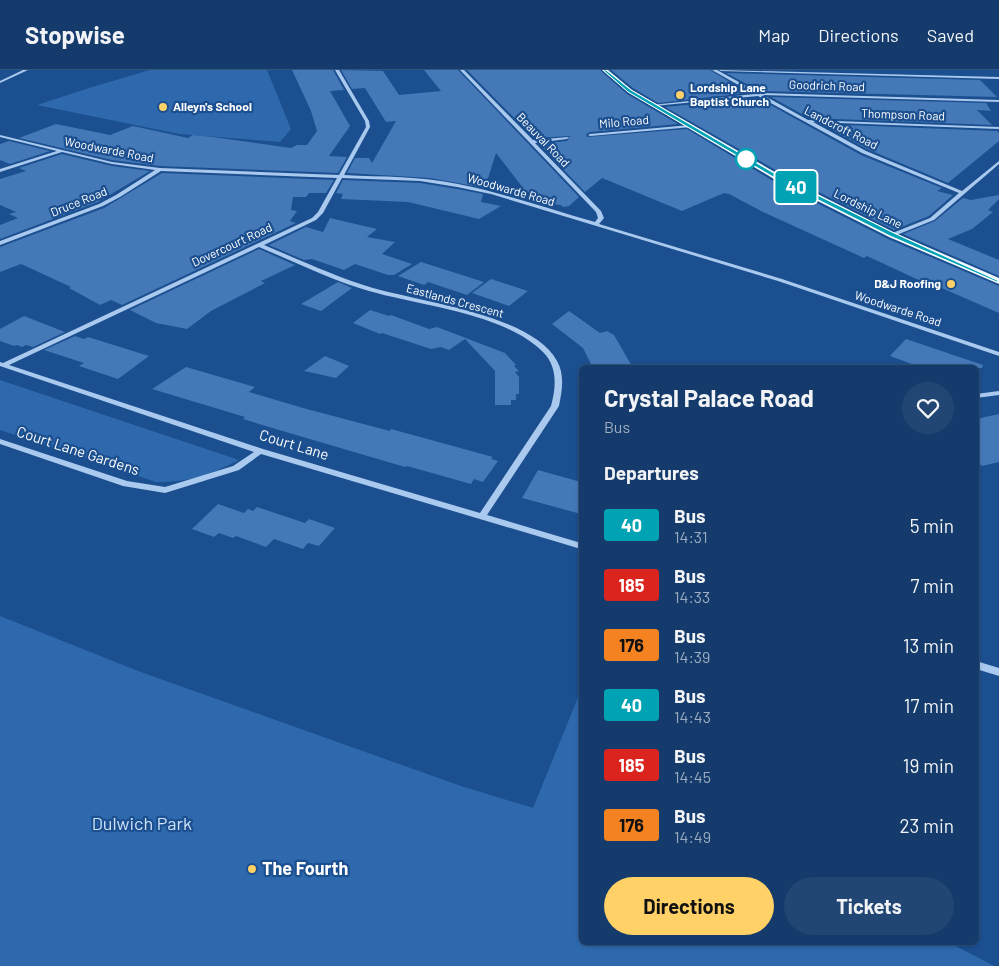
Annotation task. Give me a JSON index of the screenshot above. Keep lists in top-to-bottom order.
{
  "streets": {
    "main road": ["Lordship Lane"],
    "street": [
      "Goodrich Road",
      "Thompson Road",
      "Milo Road",
      "Landcroft Road",
      "Beauval Road",
      "Woodwarde Road",
      "Druce Road",
      "Dovercourt Road",
      "Eastlands Crescent",
      "Court Lane",
      "Court Lane Gardens"
    ]
  },
  "crossings": [
    ["Goodrich Road", "Landcroft Road"],
    ["Goodrich Road", "Lordship Lane"],
    ["Thompson Road", "Landcroft Road"],
    ["Milo Road", "Lordship Lane"],
    ["Beauval Road", "Woodwarde Road"],
    ["Woodwarde Road", "Druce Road"],
    ["Woodwarde Road", "Dovercourt Road"],
    ["Dovercourt Road", "Eastlands Crescent"],
    ["Dovercourt Road", "Court Lane"],
    ["Eastlands Crescent", "Court Lane"],
    ["Court Lane", "Court Lane Gardens"]
  ],
  "parks": ["Dulwich Park"],
  "places": [
    "Lordship Lane Baptist Church",
    "Alleyn's School",
    "D&J Roofing",
    "The Fourth"
  ],
  "lines": ["bus line 40"],
  "page": {
    "header": "Stopwise",
    "nav": ["Map", "Directions", "Saved"],
    "on_map": "40",
    "heading": [
      ["Crystal Palace Road", "Bus"],
      "Departures"
    ],
    "list": [
      {
        "mark": "40",
        "name": "Bus",
        "note": "14:31",
        "value": "5 min"
      },
      {
        "mark": "185",
        "name": "Bus",
        "note": "14:33",
        "value": "7 min"
      },
      {
        "mark": "176",
        "name": "Bus",
        "note": "14:39",
        "value": "13 min"
      },
      {
        "mark": "40",
        "name": "Bus",
        "note": "14:43",
        "value": "17 min"
      },
      {
        "mark": "185",
        "name": "Bus",
        "note": "14:45",
        "value": "19 min"
      },
      {
        "mark": "176",
        "name": "Bus",
        "note": "14:49",
        "value": "23 min"
      }
    ],
    "buttons": ["Directions", "Tickets"]
  }
}
